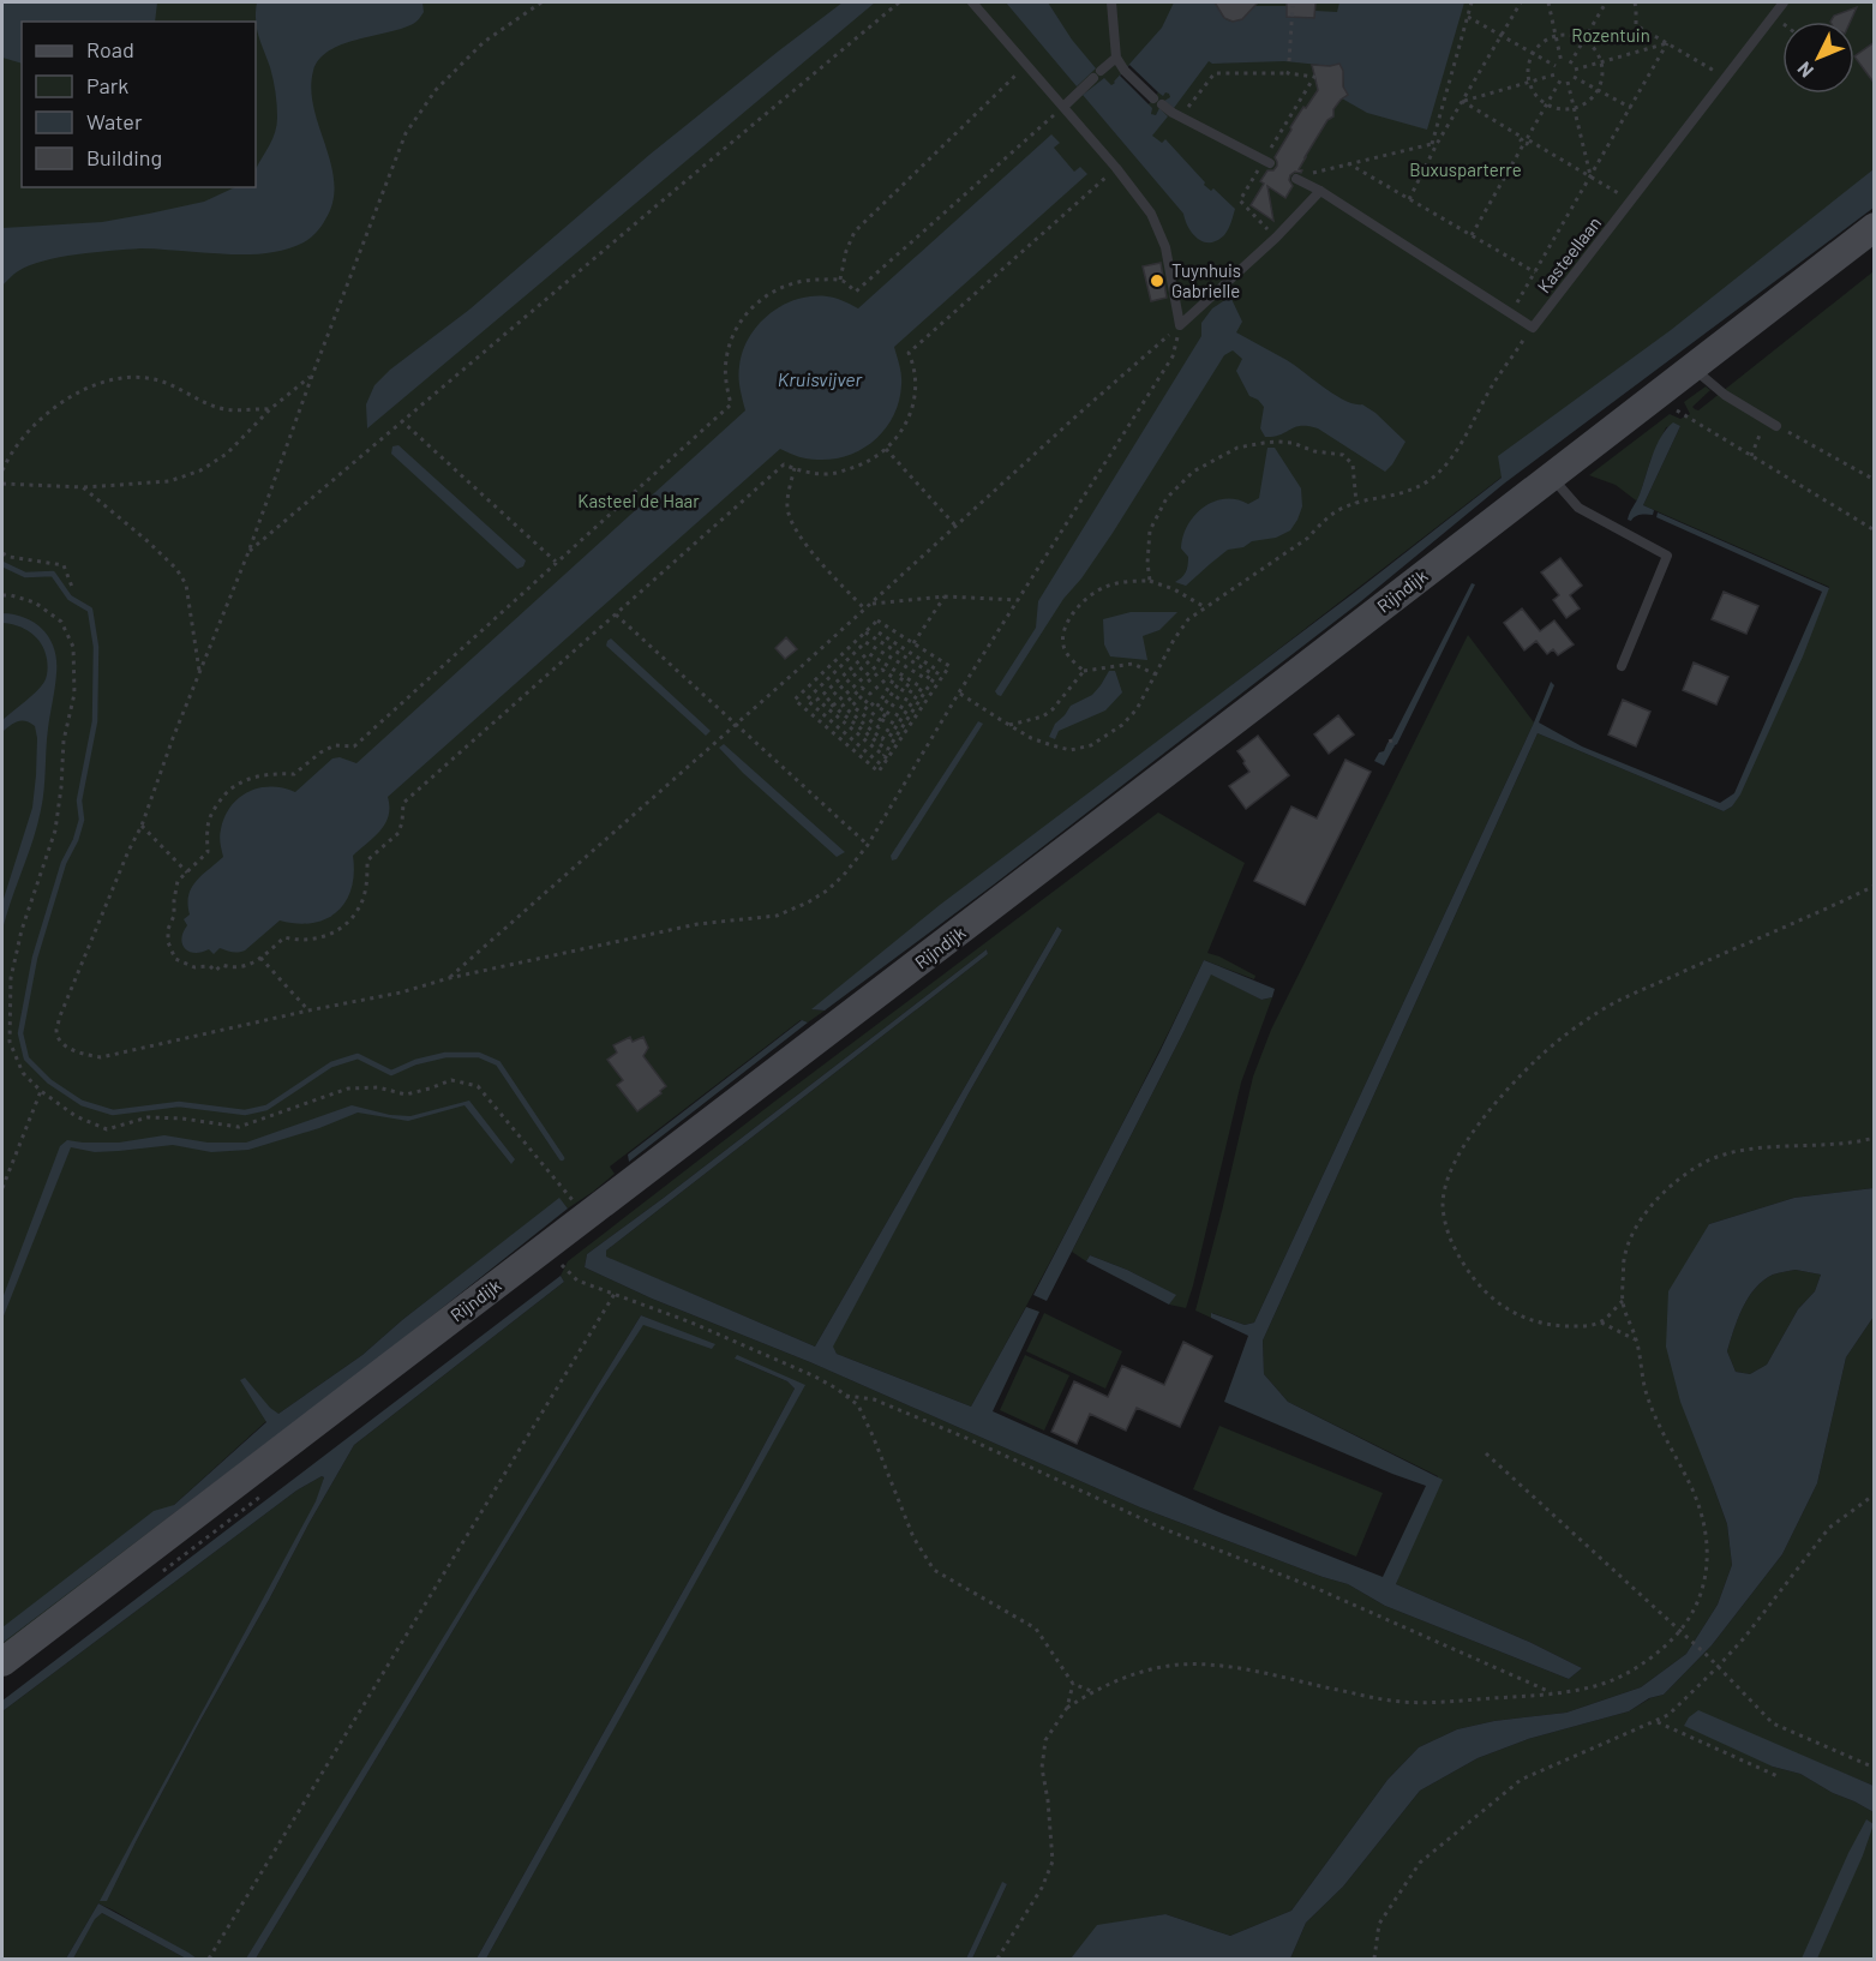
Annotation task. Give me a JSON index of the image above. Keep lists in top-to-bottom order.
{
  "streets": {
    "street": ["Rijndijk"],
    "lane": ["Kasteellaan"]
  },
  "water": ["Kruisvijver"],
  "parks": ["Rozentuin", "Buxusparterre", "Kasteel de Haar"],
  "places": ["Tuynhuis Gabrielle"],
  "legend": [
    "Road",
    "Park",
    "Water",
    "Building"
  ],
  "north": "bottom left"
}
